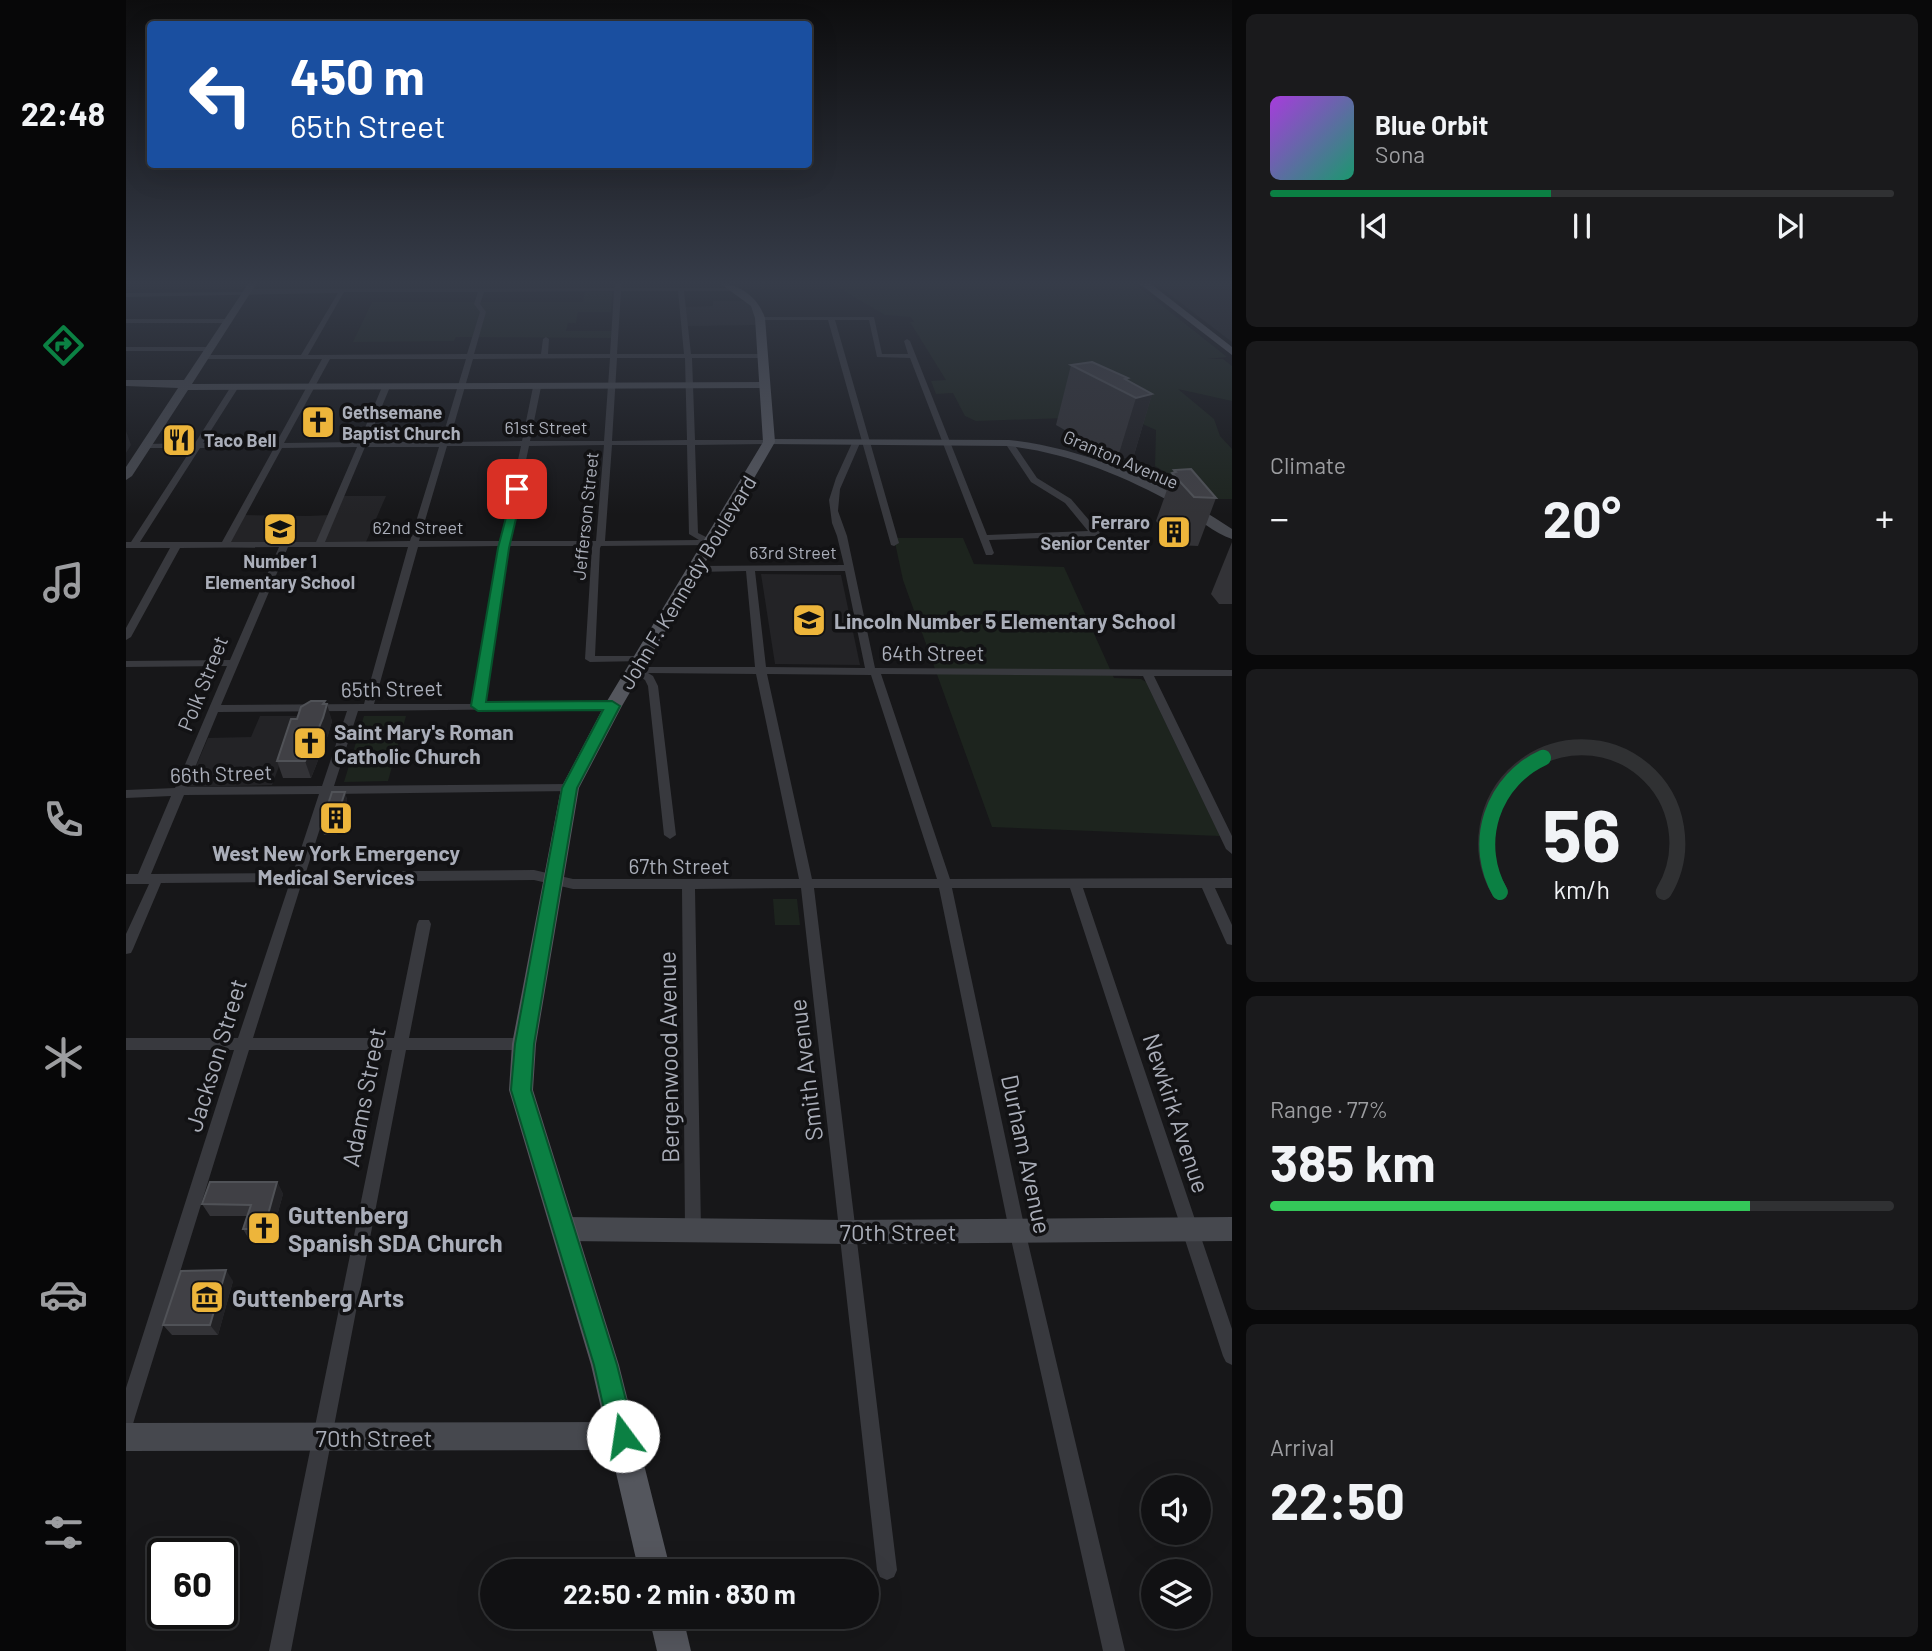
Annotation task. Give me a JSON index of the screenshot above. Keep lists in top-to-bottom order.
{
  "streets": {
    "main road": ["John F. Kennedy Boulevard"],
    "street": [
      "61st Street",
      "Granton Avenue",
      "Jefferson Street",
      "62nd Street",
      "63rd Street",
      "64th Street",
      "Polk Street",
      "65th Street",
      "66th Street",
      "67th Street",
      "Jackson Street",
      "Bergenwood Avenue",
      "Smith Avenue",
      "Adams Street",
      "Newkirk Avenue",
      "Durham Avenue",
      "70th Street"
    ]
  },
  "crossings": [
    ["61st Street", "Granton Avenue"],
    ["61st Street", "Jefferson Street"],
    ["61st Street", "John F. Kennedy Boulevard"],
    ["61st Street", "Durham Avenue"],
    ["Jefferson Street", "62nd Street"],
    ["Jefferson Street", "John F. Kennedy Boulevard"],
    ["Jefferson Street", "64th Street"],
    ["62nd Street", "John F. Kennedy Boulevard"],
    ["62nd Street", "Polk Street"],
    ["63rd Street", "John F. Kennedy Boulevard"],
    ["63rd Street", "Smith Avenue"],
    ["63rd Street", "Durham Avenue"],
    ["John F. Kennedy Boulevard", "64th Street"],
    ["John F. Kennedy Boulevard", "65th Street"],
    ["John F. Kennedy Boulevard", "66th Street"],
    ["John F. Kennedy Boulevard", "67th Street"],
    ["John F. Kennedy Boulevard", "70th Street"],
    ["64th Street", "Smith Avenue"],
    ["64th Street", "Durham Avenue"],
    ["Polk Street", "65th Street"],
    ["Polk Street", "66th Street"],
    ["Polk Street", "67th Street"],
    ["65th Street", "Jackson Street"],
    ["66th Street", "Jackson Street"],
    ["67th Street", "Jackson Street"],
    ["67th Street", "Bergenwood Avenue"],
    ["67th Street", "Smith Avenue"],
    ["67th Street", "Newkirk Avenue"],
    ["67th Street", "Durham Avenue"],
    ["Bergenwood Avenue", "70th Street"],
    ["Smith Avenue", "70th Street"],
    ["Adams Street", "70th Street"],
    ["Newkirk Avenue", "70th Street"],
    ["Durham Avenue", "70th Street"]
  ],
  "places": {
    "church": ["Gethsemane Baptist Church", "Saint Mary's Roman Catholic Church", "Guttenberg Spanish SDA Church"],
    "restaurant": ["Taco Bell"],
    "school or university": ["Number 1 Elementary School", "Lincoln Number 5 Elementary School"],
    "building": ["Ferraro Senior Center", "West New York Emergency Medical Services"],
    "museum": ["Guttenberg Arts"]
  },
  "page": {
    "tabs": "22:48",
    "turn": ["450 m", "65th Street"],
    "song": ["Blue Orbit", "Sona"],
    "tile": [
      "Climate",
      ["Range · 77%", "385 km"],
      ["Arrival", "22:50"]
    ],
    "heat": ["−", "20°", "+"],
    "limit": "60",
    "trip": "22:50 · 2 min · 830 m",
    "gauge": ["56", "km/h"]
  }
}
